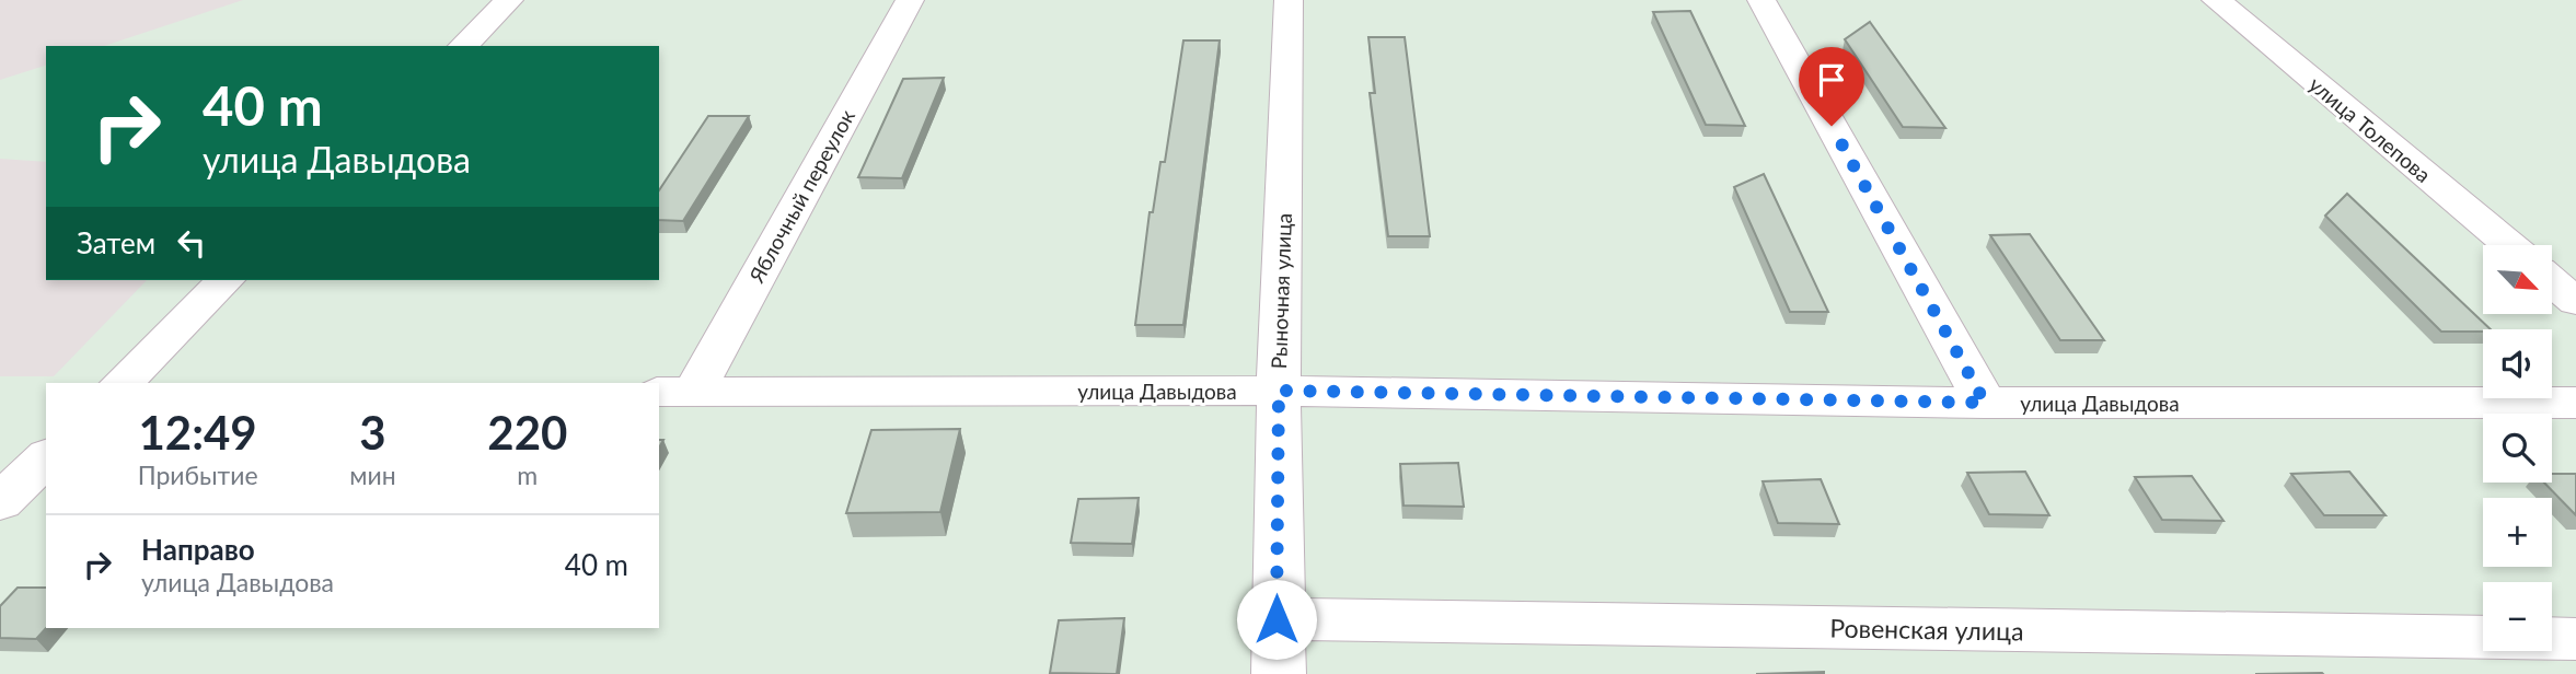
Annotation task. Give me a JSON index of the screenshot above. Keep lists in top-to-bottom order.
{
  "streets": {
    "street": [
      "улица Толепова",
      "Яблочный переулок",
      "Рыночная улица",
      "улица Давыдова",
      "Ровенская улица"
    ]
  },
  "crossings": [
    ["Яблочный переулок", "улица Давыдова"],
    ["Рыночная улица", "улица Давыдова"],
    ["Рыночная улица", "Ровенская улица"]
  ],
  "north": "bottom right",
  "page": {
    "turn": ["40 m", "улица Давыдова"],
    "then": "Затем",
    "map_buttons": ["+", "−"],
    "eta": [
      "12:49",
      "Прибытие",
      "3",
      "мин",
      "220",
      "m"
    ],
    "list": [
      {
        "name": "Направо",
        "note": "улица Давыдова",
        "value": "40 m"
      }
    ]
  }
}
